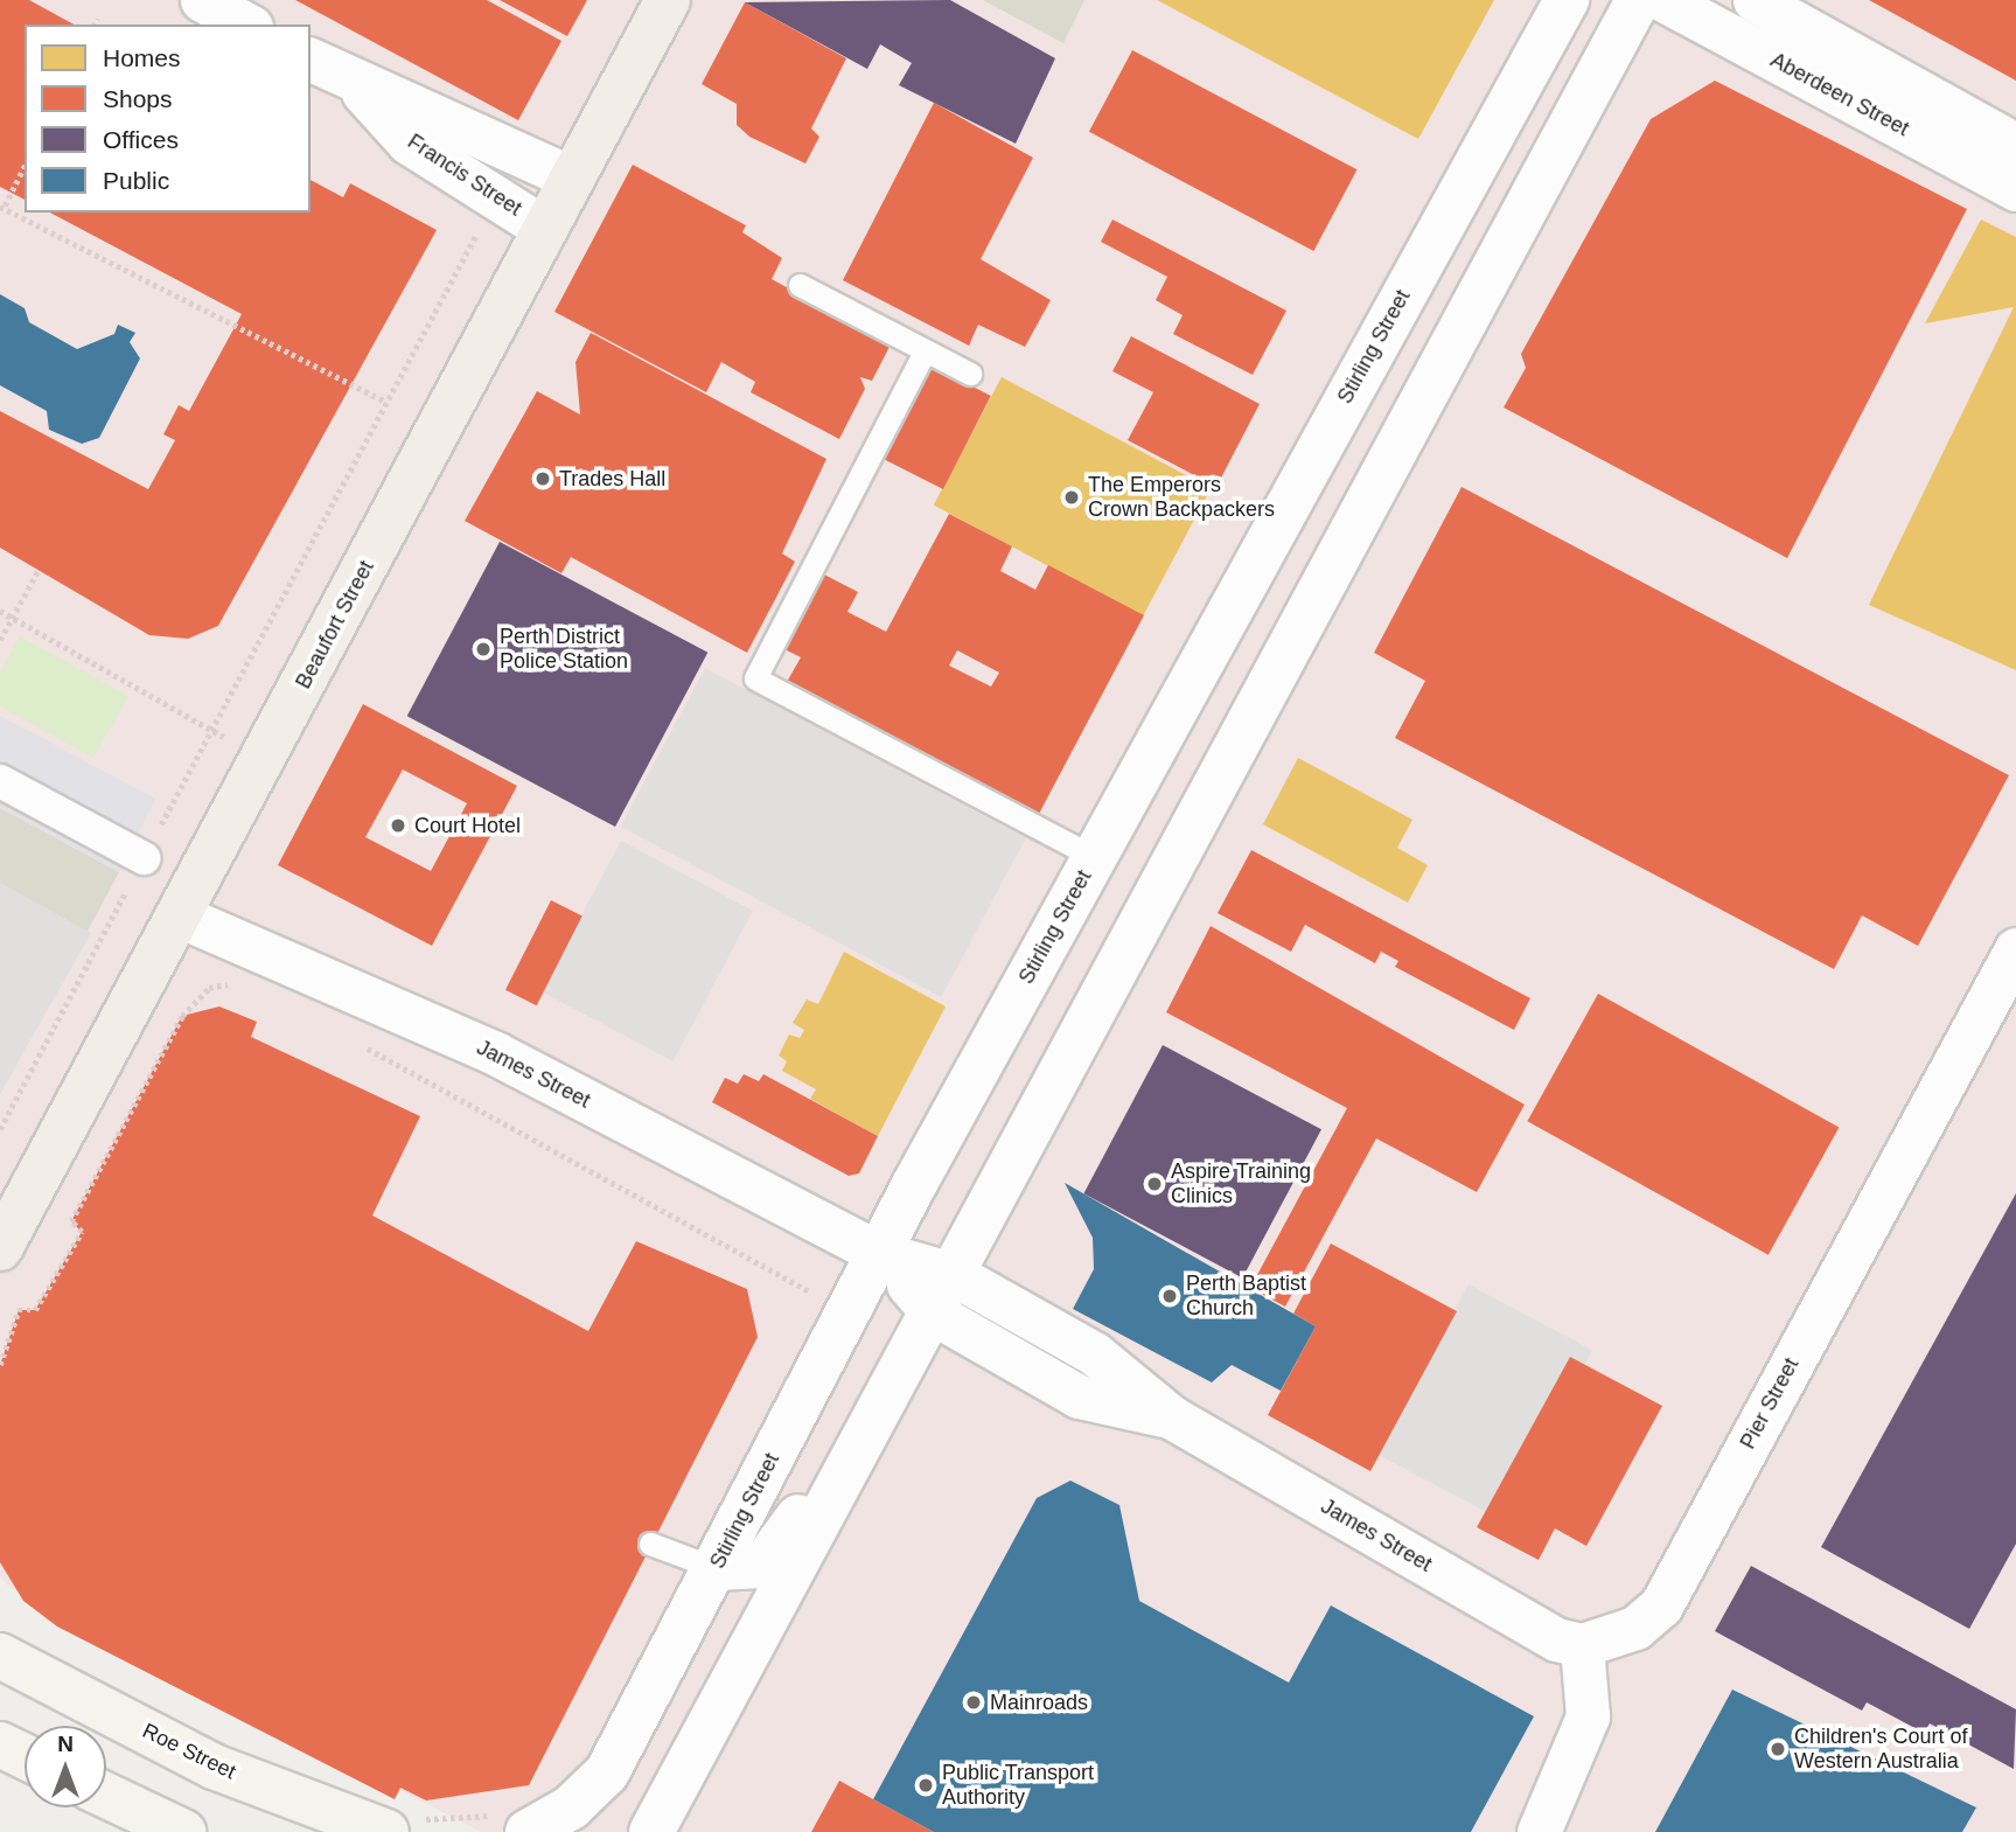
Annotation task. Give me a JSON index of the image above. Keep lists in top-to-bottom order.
{
  "streets": {
    "main road": ["Beaufort Street", "Roe Street"],
    "street": [
      "Aberdeen Street",
      "Francis Street",
      "Stirling Street",
      "James Street",
      "Pier Street"
    ]
  },
  "crossings": [
    ["Francis Street", "Beaufort Street"],
    ["Stirling Street", "James Street"],
    ["Beaufort Street", "James Street"],
    ["James Street", "Pier Street"]
  ],
  "places": [
    "Trades Hall",
    "The Emperors Crown Backpackers",
    "Perth District Police Station",
    "Court Hotel",
    "Aspire Training Clinics",
    "Perth Baptist Church",
    "Mainroads",
    "Children's Court of Western Australia",
    "Public Transport Authority"
  ],
  "legend": [
    "Homes",
    "Shops",
    "Offices",
    "Public"
  ],
  "north": "top"
}
